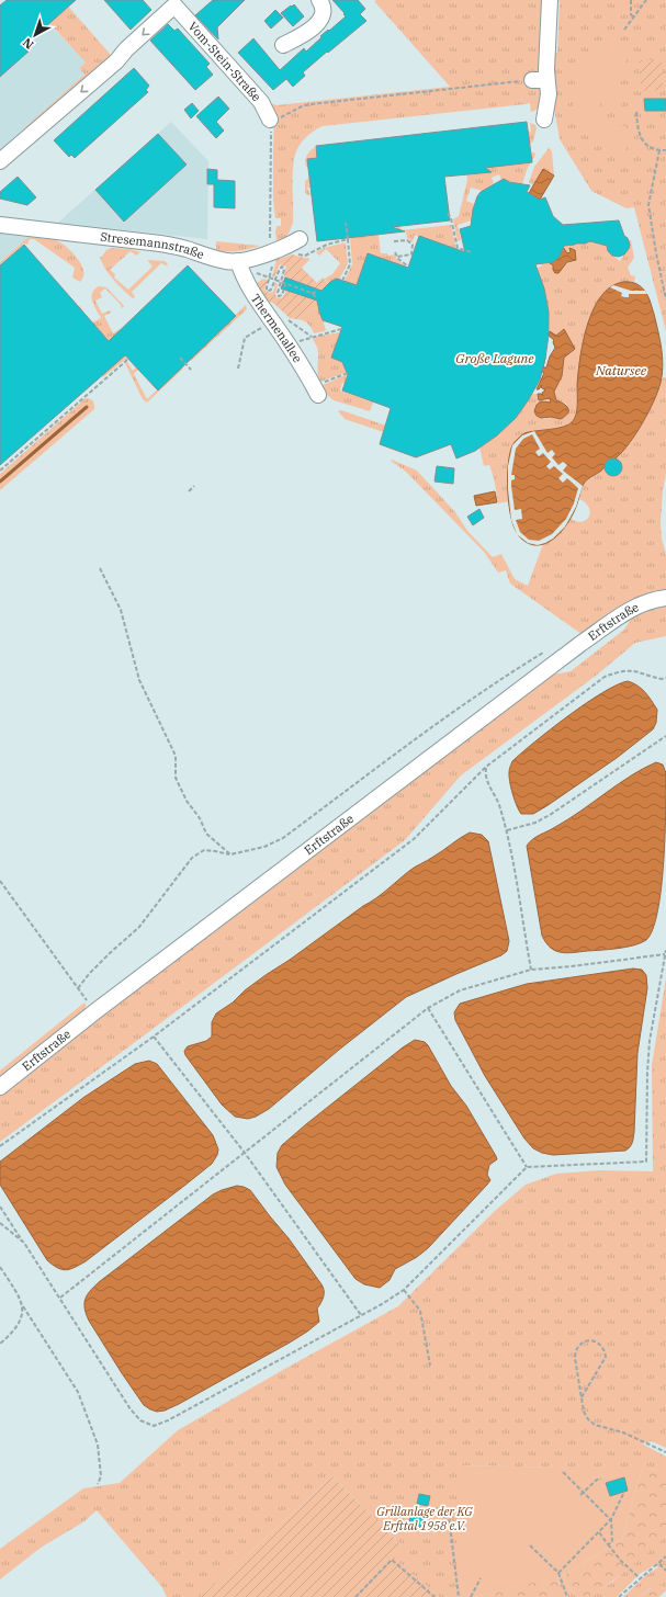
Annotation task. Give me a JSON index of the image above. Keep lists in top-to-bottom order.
{
  "streets": {
    "street": [
      "Vom-Stein-Straße",
      "Stresemannstraße",
      "Thermenallee",
      "Erftstraße"
    ]
  },
  "crossings": [
    ["Stresemannstraße", "Thermenallee"]
  ],
  "water": ["Große Lagune", "Natursee"],
  "parks": ["Grillanlage der KG Erfttal 1958 e.V."],
  "north": "bottom left"
}
